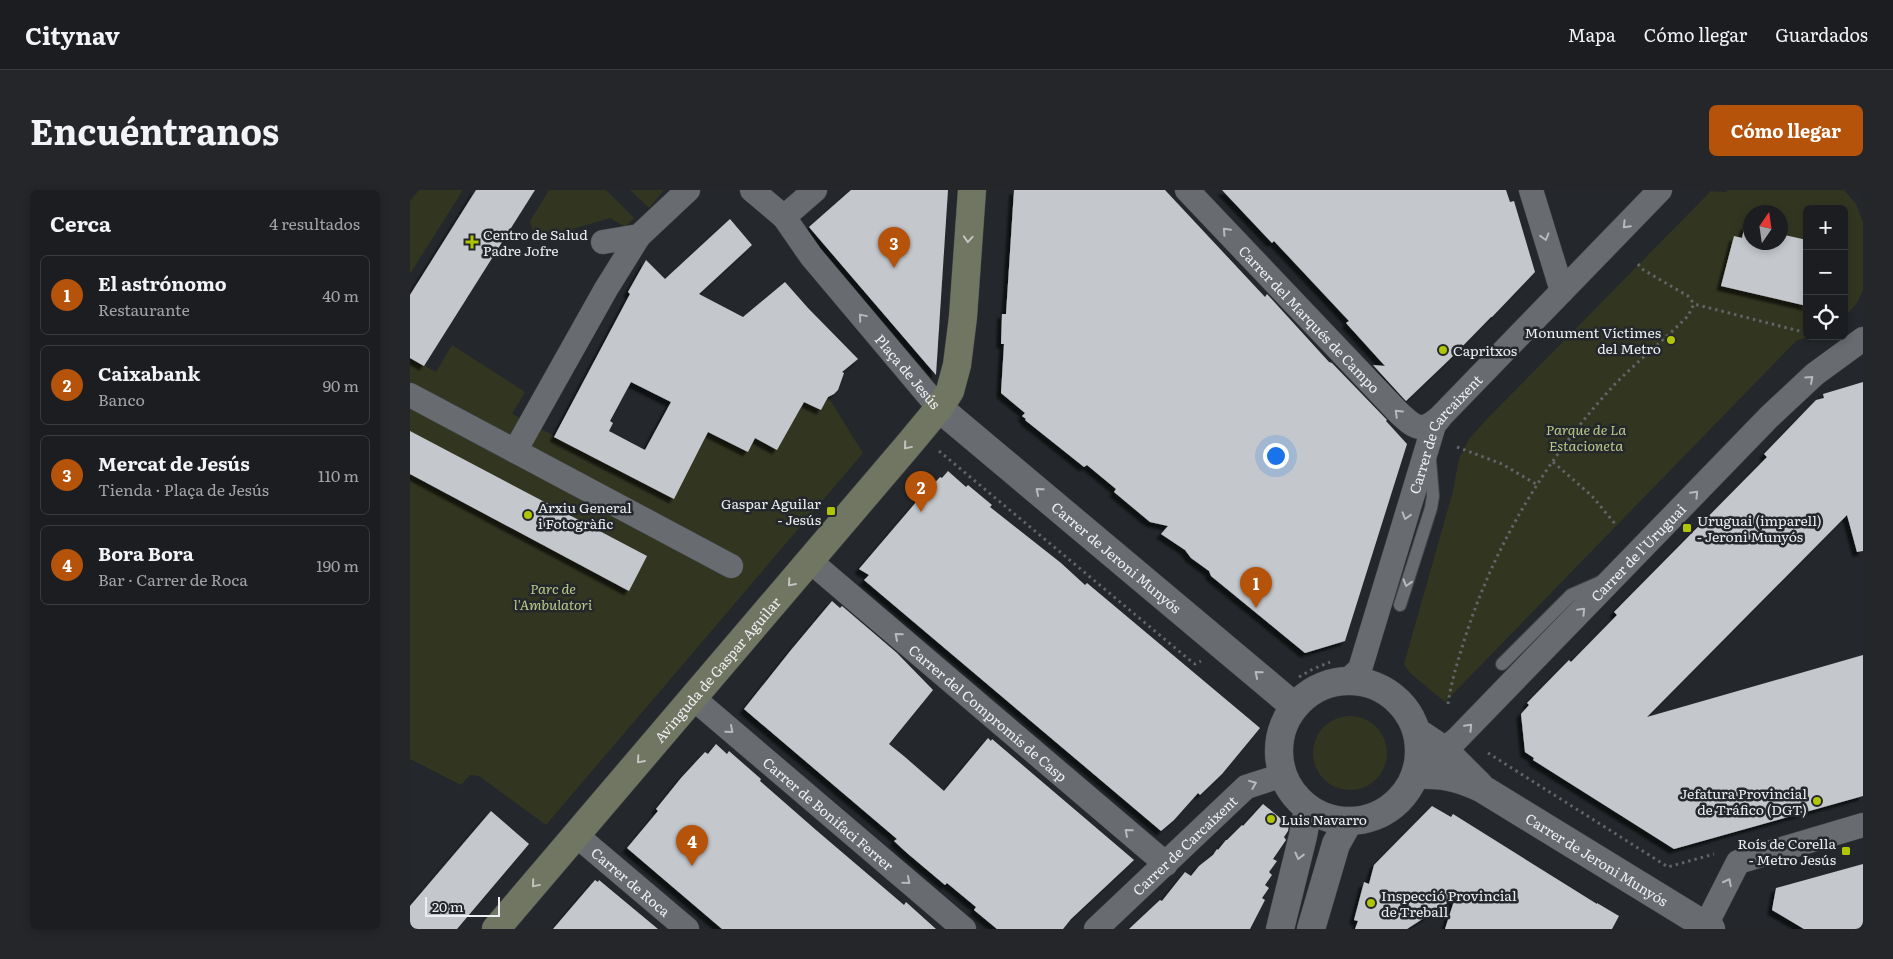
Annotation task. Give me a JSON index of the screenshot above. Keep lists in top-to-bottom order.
{
  "streets": {
    "main road": ["Plaça de Jesús", "Avinguda de Gaspar Aguilar"],
    "street": [
      "Carrer del Marqués de Campo",
      "Carrer de Carcaixent",
      "Carrer de l'Uruguai",
      "Carrer de Jeroni Munyós",
      "Carrer del Compromís de Casp",
      "Carrer de Bonifaci Ferrer",
      "Carrer de Roca"
    ]
  },
  "crossings": [
    ["Carrer del Marqués de Campo", "Carrer de Carcaixent"],
    ["Plaça de Jesús", "Carrer de Jeroni Munyós"],
    ["Plaça de Jesús", "Avinguda de Gaspar Aguilar"],
    ["Carrer de Carcaixent", "Carrer de l'Uruguai"],
    ["Carrer de Carcaixent", "Carrer de Jeroni Munyós"],
    ["Carrer de Carcaixent", "Carrer del Compromís de Casp"],
    ["Carrer de l'Uruguai", "Carrer de Jeroni Munyós"],
    ["Carrer de Jeroni Munyós", "Avinguda de Gaspar Aguilar"],
    ["Avinguda de Gaspar Aguilar", "Carrer del Compromís de Casp"],
    ["Avinguda de Gaspar Aguilar", "Carrer de Bonifaci Ferrer"],
    ["Avinguda de Gaspar Aguilar", "Carrer de Roca"]
  ],
  "one_way": [
    "Carrer del Marqués de Campo",
    "Carrer de l'Uruguai",
    "Carrer de Jeroni Munyós",
    "Avinguda de Gaspar Aguilar",
    "Carrer del Compromís de Casp",
    "Carrer de Bonifaci Ferrer"
  ],
  "parks": ["Parque de La Estacioneta", "Parc de l'Ambulatori"],
  "places": {
    "health": ["Centro de Salud Padre Jofre"],
    "other": [
      "Monument Víctimes del Metro",
      "Capritxos",
      "Arxiu General i Fotogràfic",
      "Jefatura Provincial de Tráfico (DGT)",
      "Luis Navarro",
      "Inspecció Provincial de Treball"
    ],
    "transit": ["Gaspar Aguilar - Jesús", "Uruguai (imparell) - Jeroni Munyós", "Roís de Corella - Metro Jesús"]
  },
  "scale_bar": "20 m",
  "north": "top",
  "page": {
    "header": "Citynav",
    "nav": ["Mapa", "Cómo llegar", "Guardados"],
    "title": "Encuéntranos",
    "buttons": "Cómo llegar",
    "heading": ["Cerca", "4 resultados"],
    "map_buttons": ["+", "−"],
    "pins": [
      "3",
      "2",
      "1",
      "4"
    ],
    "list": [
      {
        "mark": "1",
        "name": "El astrónomo",
        "note": "Restaurante",
        "value": "40 m"
      },
      {
        "mark": "2",
        "name": "Caixabank",
        "note": "Banco",
        "value": "90 m"
      },
      {
        "mark": "3",
        "name": "Mercat de Jesús",
        "note": "Tienda · Plaça de Jesús",
        "value": "110 m"
      },
      {
        "mark": "4",
        "name": "Bora Bora",
        "note": "Bar · Carrer de Roca",
        "value": "190 m"
      }
    ],
    "scale": "20 m"
  }
}
